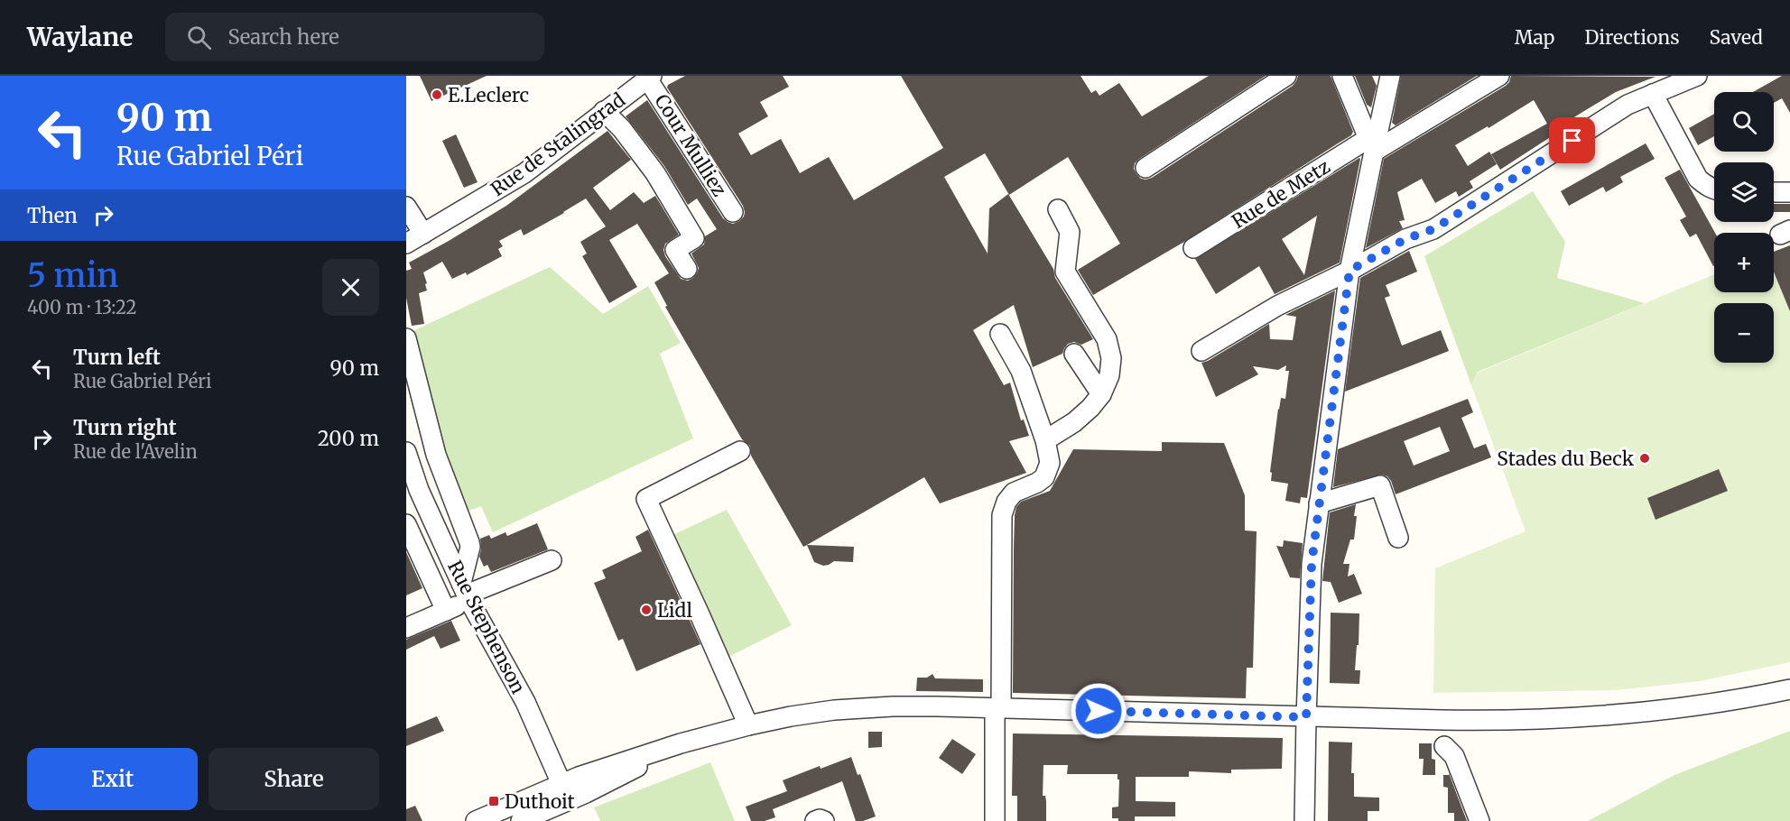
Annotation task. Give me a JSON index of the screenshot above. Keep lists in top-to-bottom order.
{
  "streets": {
    "street": [
      "Rue de Stalingrad",
      "Cour Mulliez",
      "Rue de Metz",
      "Rue Stephenson"
    ]
  },
  "crossings": [
    ["Rue de Stalingrad", "Cour Mulliez"]
  ],
  "places": {
    "other": ["E.Leclerc", "Stades du Beck", "Lidl"],
    "transit": ["Duthoit"]
  },
  "page": {
    "header": "Waylane",
    "search": "Search here",
    "nav": ["Map", "Directions", "Saved"],
    "turn": ["90 m", "Rue Gabriel Péri"],
    "map_buttons": ["+", "−"],
    "then": "Then",
    "heading": ["5 min", "400 m · 13:22"],
    "list": [
      {
        "name": "Turn left",
        "note": "Rue Gabriel Péri",
        "value": "90 m"
      },
      {
        "name": "Turn right",
        "note": "Rue de l'Avelin",
        "value": "200 m"
      }
    ],
    "buttons": ["Exit", "Share"]
  }
}
